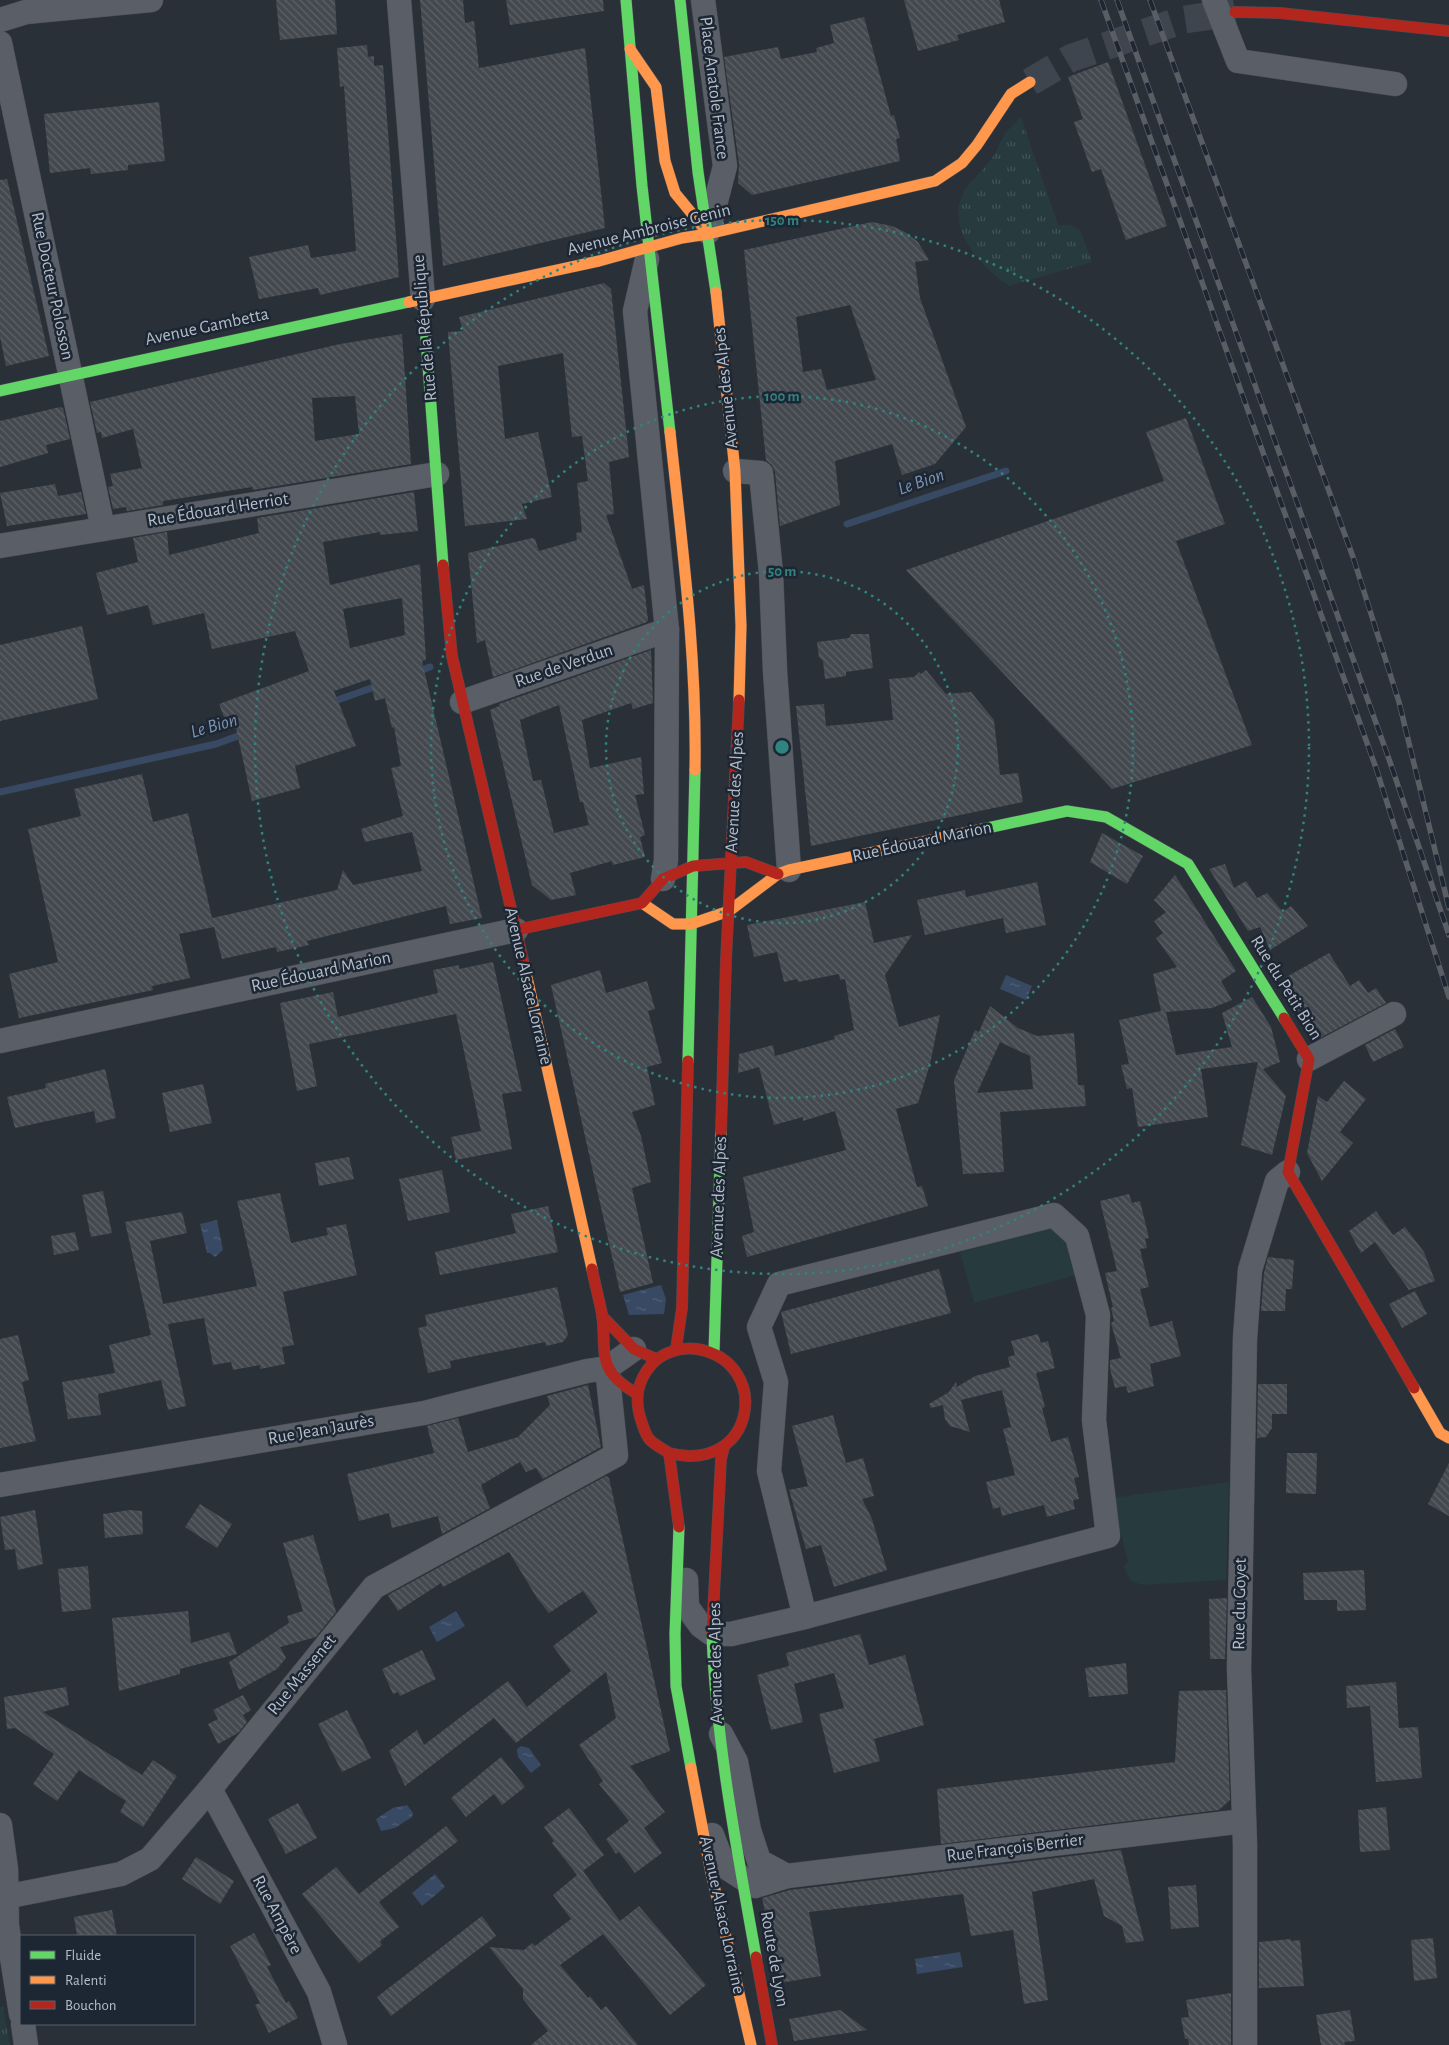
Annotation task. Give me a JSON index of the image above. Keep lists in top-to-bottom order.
{
  "streets": {
    "main road": [
      "Avenue Ambroise Genin",
      "Avenue Gambetta",
      "Rue de la République",
      "Avenue des Alpes",
      "Rue Édouard Marion",
      "Avenue Alsace Lorraine",
      "Rue du Petit Bion",
      "Route de Lyon"
    ],
    "street": [
      "Place Anatole France",
      "Rue Docteur Polosson",
      "Rue Édouard Herriot",
      "Rue de Verdun",
      "Rue Jean Jaurès",
      "Rue du Goyet",
      "Rue Massenet",
      "Rue François Berrier",
      "Rue Ampère"
    ]
  },
  "crossings": [
    ["Place Anatole France", "Avenue Ambroise Genin"],
    ["Place Anatole France", "Avenue des Alpes"],
    ["Avenue Ambroise Genin", "Avenue Gambetta"],
    ["Avenue Ambroise Genin", "Rue de la République"],
    ["Avenue Ambroise Genin", "Avenue des Alpes"],
    ["Rue Docteur Polosson", "Avenue Gambetta"],
    ["Rue Docteur Polosson", "Rue Édouard Herriot"],
    ["Avenue Gambetta", "Rue de la République"],
    ["Rue de la République", "Rue Édouard Herriot"],
    ["Rue de la République", "Avenue Alsace Lorraine"],
    ["Avenue des Alpes", "Rue de Verdun"],
    ["Avenue des Alpes", "Rue Édouard Marion"],
    ["Avenue des Alpes", "Avenue Alsace Lorraine"],
    ["Avenue des Alpes", "Rue François Berrier"],
    ["Avenue des Alpes", "Route de Lyon"],
    ["Rue de Verdun", "Avenue Alsace Lorraine"],
    ["Rue Édouard Marion", "Avenue Alsace Lorraine"],
    ["Rue Édouard Marion", "Rue du Petit Bion"],
    ["Avenue Alsace Lorraine", "Rue Jean Jaurès"],
    ["Avenue Alsace Lorraine", "Rue Massenet"],
    ["Avenue Alsace Lorraine", "Rue François Berrier"],
    ["Avenue Alsace Lorraine", "Route de Lyon"],
    ["Rue du Petit Bion", "Rue du Goyet"],
    ["Rue du Goyet", "Rue François Berrier"],
    ["Rue Massenet", "Rue Ampère"],
    ["Rue François Berrier", "Route de Lyon"]
  ],
  "water": ["Le Bion"],
  "legend": ["Fluide", "Ralenti", "Bouchon"],
  "rings": ["150 m", "100 m", "50 m"]
}
